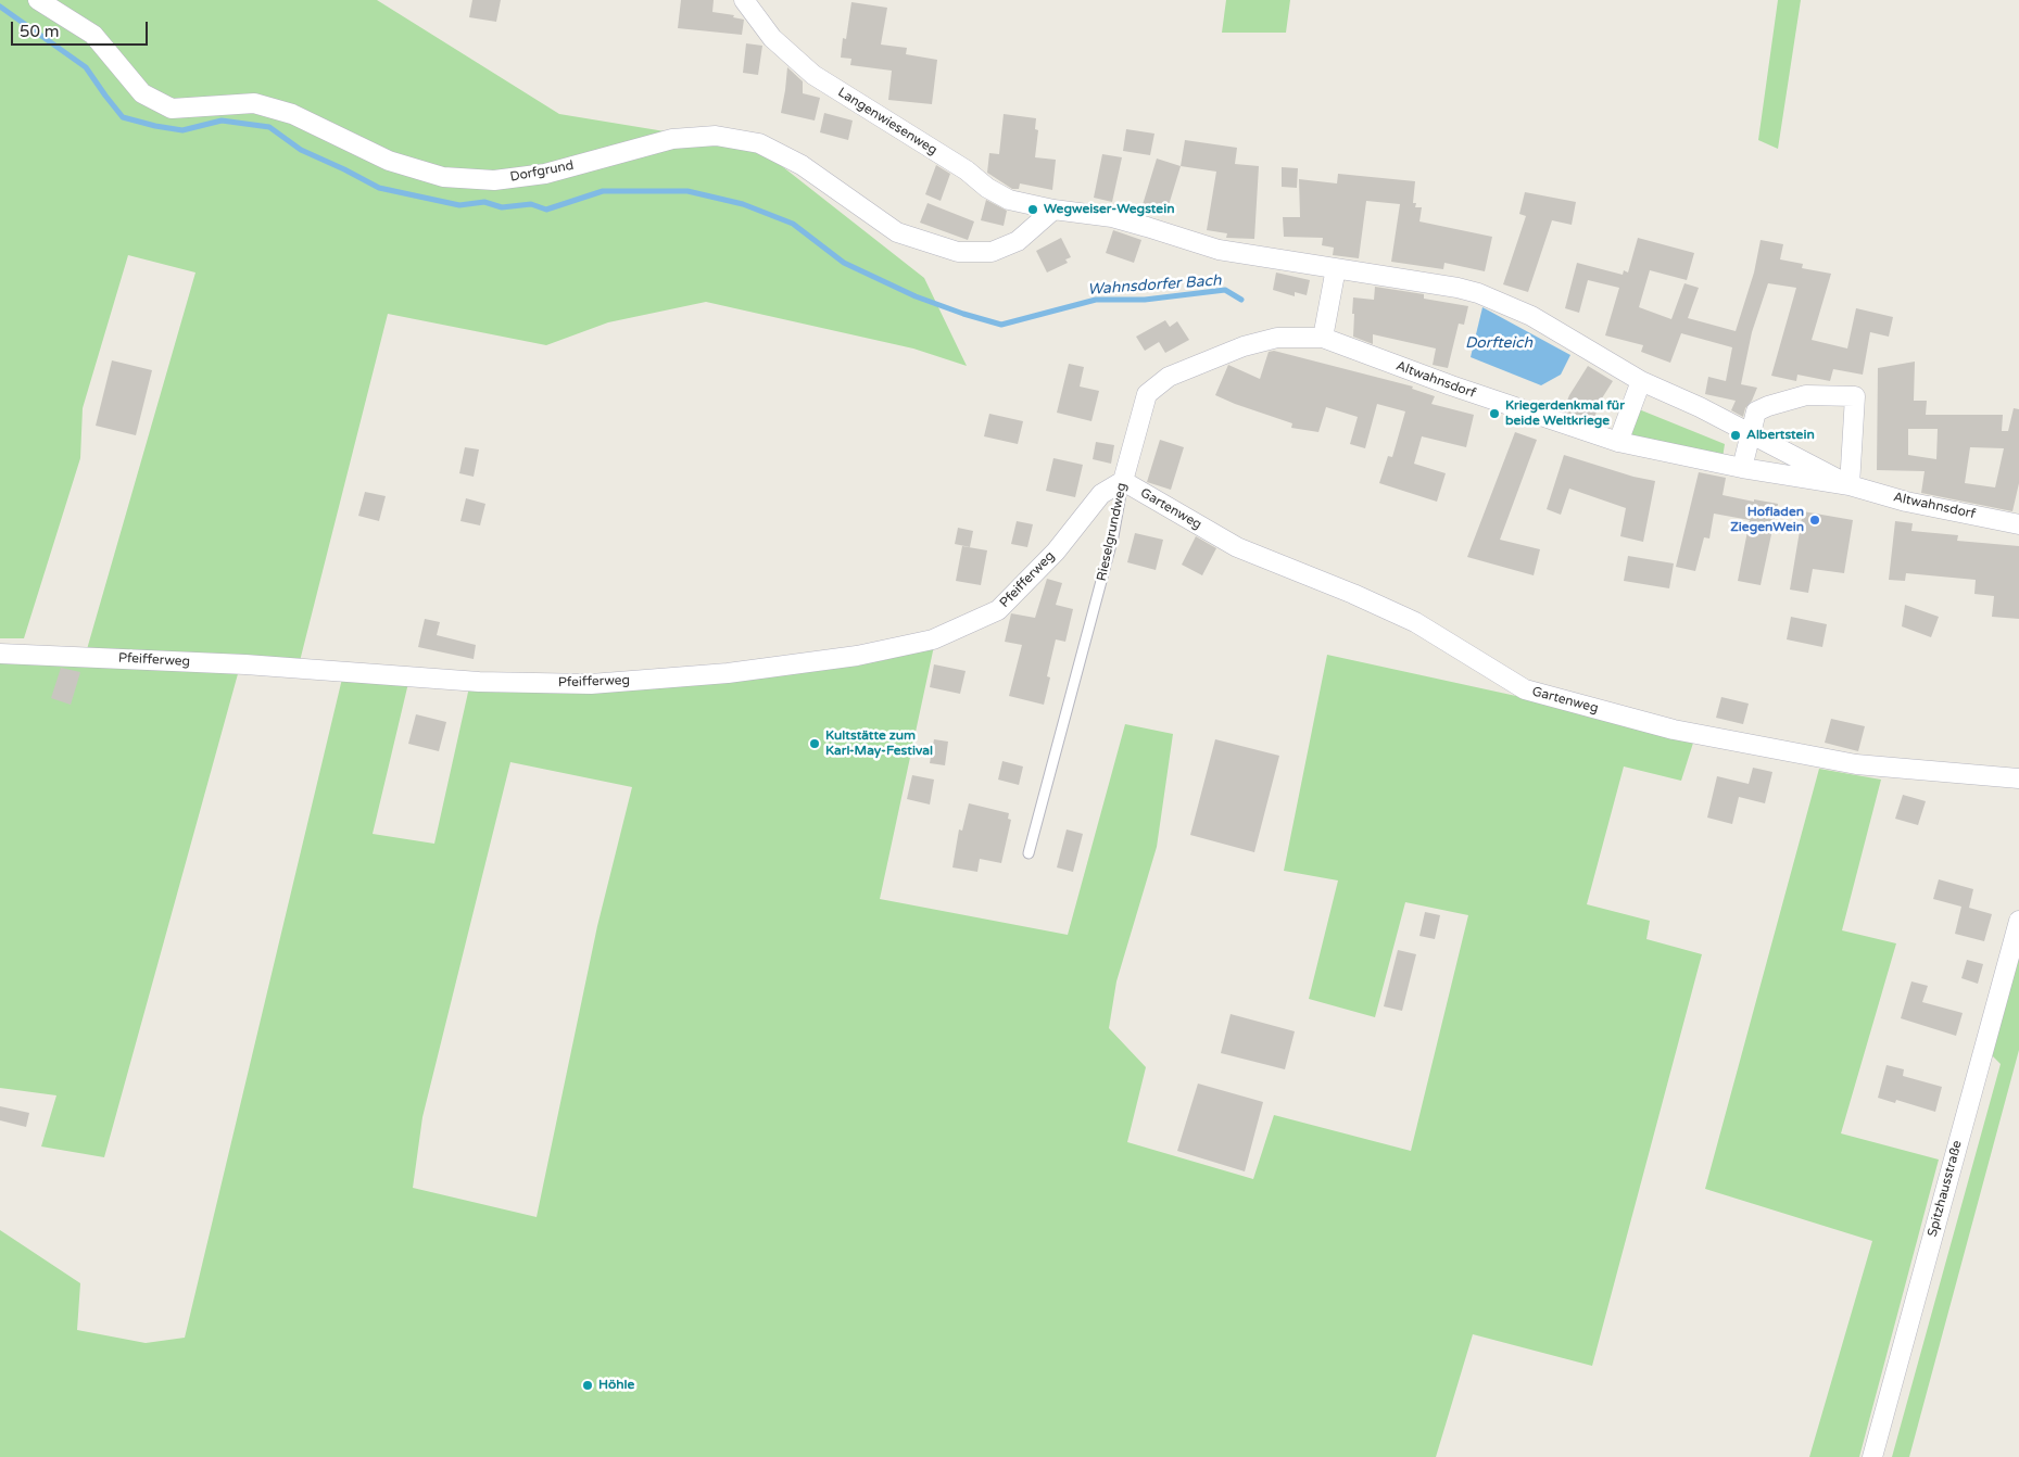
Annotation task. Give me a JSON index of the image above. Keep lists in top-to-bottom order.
{
  "streets": {
    "street": [
      "Langenwiesenweg",
      "Dorfgrund",
      "Altwahnsdorf",
      "Gartenweg",
      "Rieselgrundweg",
      "Pfeifferweg",
      "Spitzhausstraße"
    ]
  },
  "crossings": [
    ["Langenwiesenweg", "Dorfgrund"],
    ["Langenwiesenweg", "Altwahnsdorf"],
    ["Dorfgrund", "Altwahnsdorf"],
    ["Altwahnsdorf", "Rieselgrundweg"],
    ["Gartenweg", "Rieselgrundweg"],
    ["Gartenweg", "Pfeifferweg"],
    ["Rieselgrundweg", "Pfeifferweg"]
  ],
  "water": ["Wahnsdorfer Bach", "Dorfteich"],
  "places": [
    "Wegweiser-Wegstein",
    "Kriegerdenkmal für beide Weltkriege",
    "Albertstein",
    "Hofladen ZiegenWein",
    "Kultstätte zum Karl-May-Festival",
    "Höhle"
  ],
  "scale_bar": "50 m"
}
